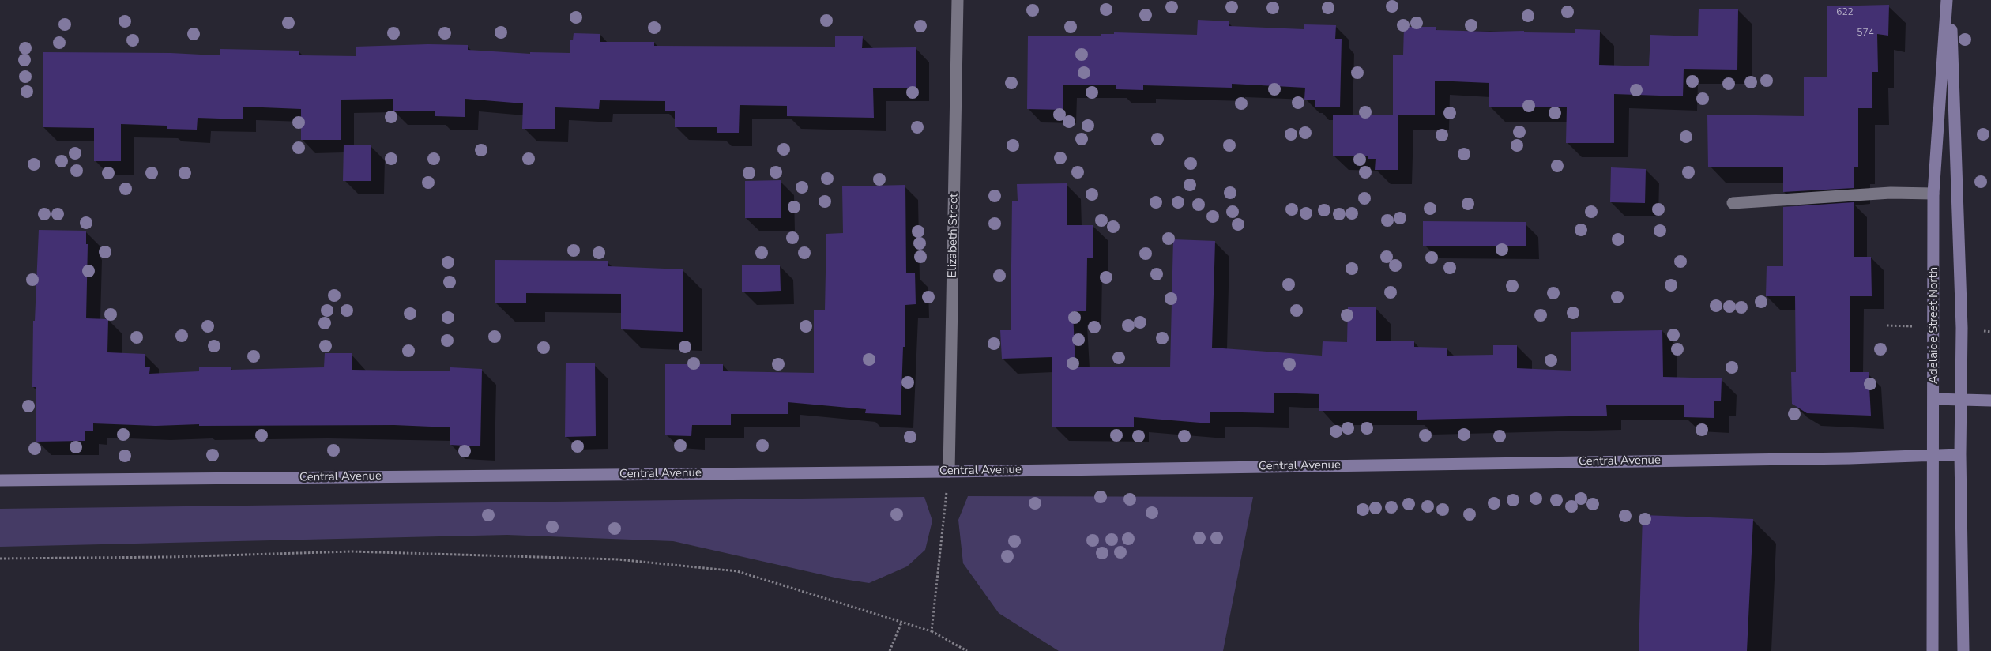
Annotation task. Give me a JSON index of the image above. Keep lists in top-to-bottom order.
{
  "streets": {
    "street": ["Elizabeth Street", "Adelaide Street North", "Central Avenue"]
  },
  "crossings": [
    ["Elizabeth Street", "Central Avenue"],
    ["Adelaide Street North", "Central Avenue"]
  ],
  "house_numbers": ["622", "574"]
}
